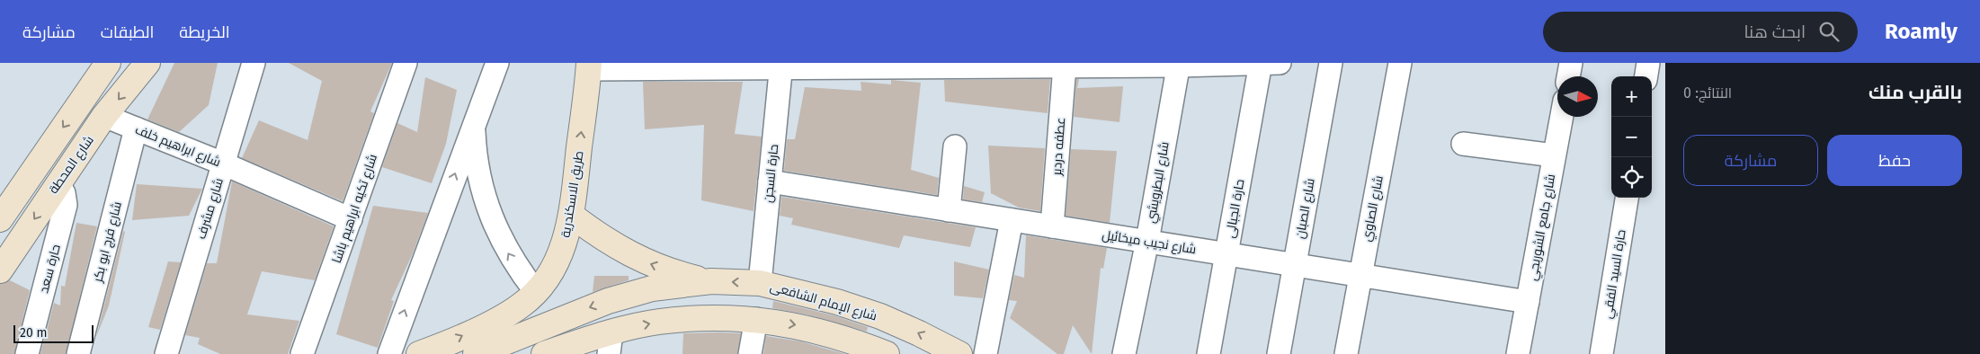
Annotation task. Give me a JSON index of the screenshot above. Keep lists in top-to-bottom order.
{
  "streets": {
    "main road": ["شارع المحطة", "طريق الاسكندرية", "شارع الإمام الشافعى"],
    "street": [
      "شارع ابراهيم خلف",
      "عطفه دردير",
      "حارة السجن",
      "شارع البطرويشي",
      "شارع مشرف",
      "شارع تكيه ابراهيم باشا",
      "حارة الجبالى",
      "شارع الصبان",
      "شارع الصاوي",
      "شارع جامع الشوربجي",
      "شارع فرج ابو بكر",
      "شارع نجيب ميخائيل",
      "حارة سعد",
      "حارة السيد الفقي"
    ]
  },
  "crossings": [
    ["شارع ابراهيم خلف", "شارع المحطة"],
    ["شارع ابراهيم خلف", "شارع مشرف"],
    ["شارع ابراهيم خلف", "شارع تكيه ابراهيم باشا"],
    ["شارع ابراهيم خلف", "شارع فرج ابو بكر"],
    ["عطفه دردير", "شارع نجيب ميخائيل"],
    ["شارع المحطة", "حارة سعد"],
    ["حارة السجن", "شارع نجيب ميخائيل"],
    ["حارة السجن", "شارع الإمام الشافعى"],
    ["شارع البطرويشي", "شارع نجيب ميخائيل"],
    ["حارة الجبالى", "شارع نجيب ميخائيل"],
    ["شارع الصبان", "شارع نجيب ميخائيل"],
    ["شارع الصاوي", "شارع نجيب ميخائيل"],
    ["شارع جامع الشوربجي", "شارع نجيب ميخائيل"]
  ],
  "one_way": ["طريق الاسكندرية"],
  "scale_bar": "20 m",
  "north": "right",
  "page": {
    "header": "Roamly",
    "search": "ابحث هنا",
    "nav": ["الخريطة", "الطبقات", "مشاركة"],
    "heading": ["بالقرب منك", "النتائج: 0"],
    "map_buttons": ["+", "−"],
    "buttons": ["حفظ", "مشاركة"],
    "scale": "20 m"
  }
}
